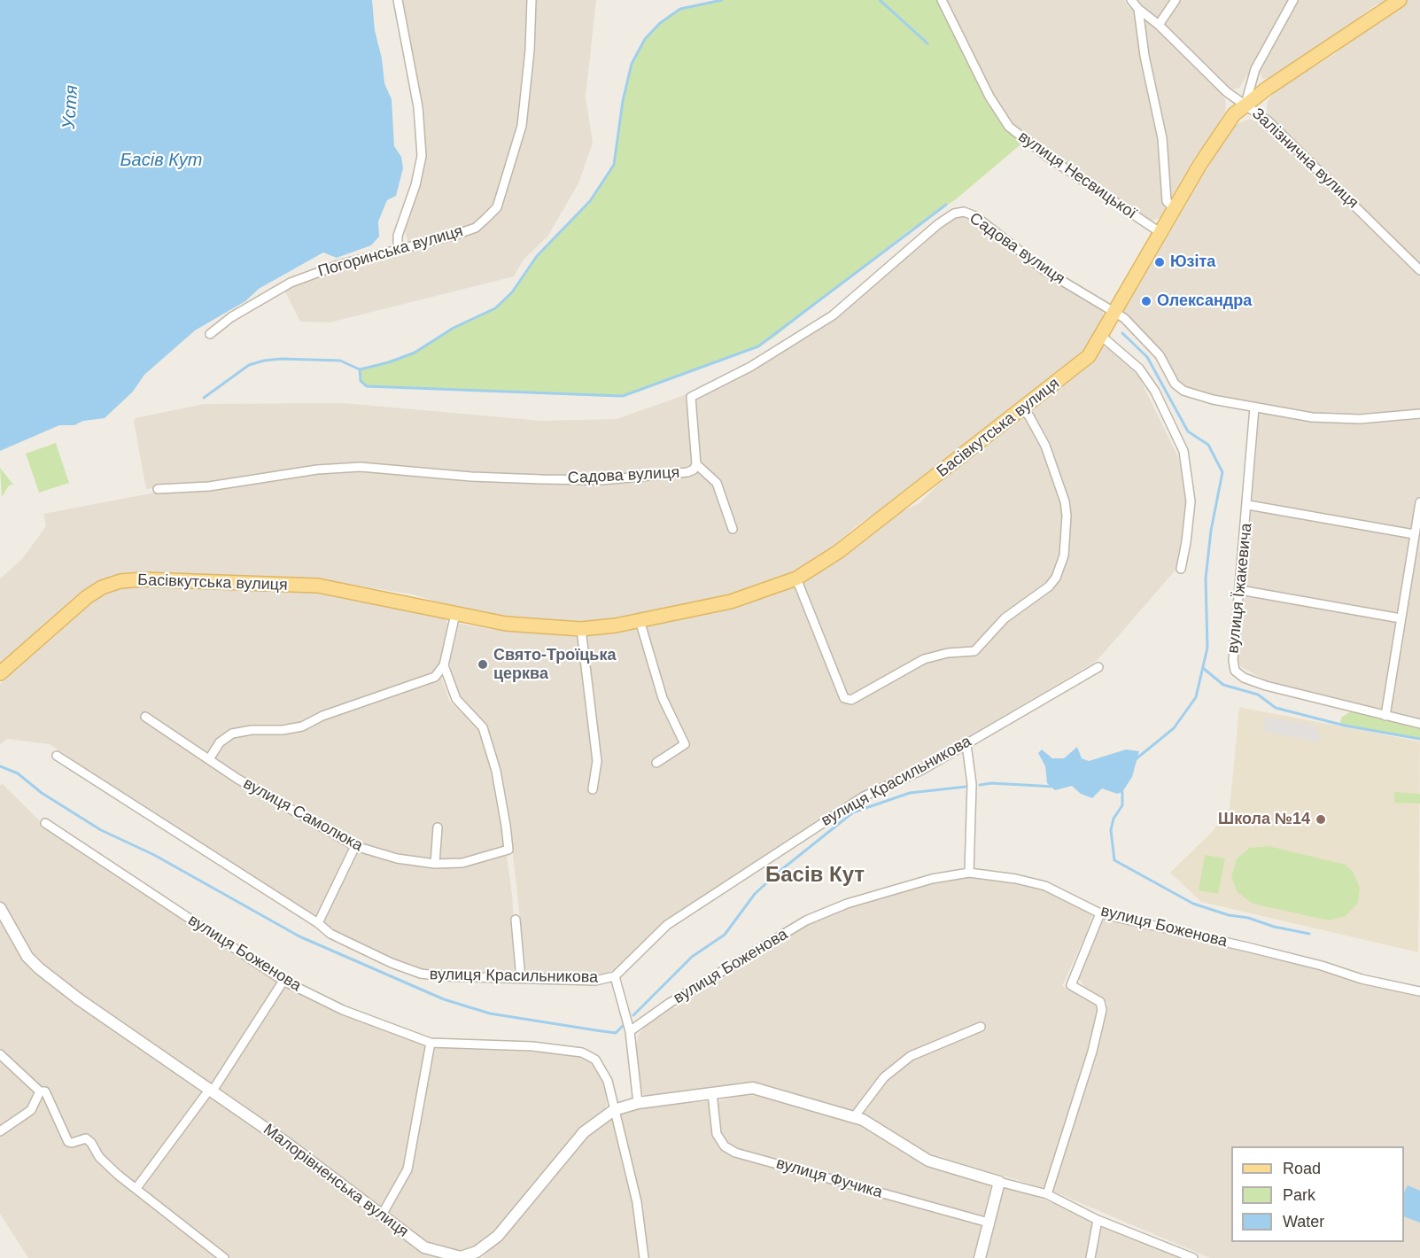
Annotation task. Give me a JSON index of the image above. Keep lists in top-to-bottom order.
{
  "streets": {
    "main road": ["Басівкутська вулиця"],
    "street": [
      "Залізнична вулиця",
      "вулиця Несвицької",
      "Садова вулиця",
      "Погоринська вулиця",
      "вулиця Їжакевича",
      "вулиця Красильникова",
      "вулиця Самолюка",
      "вулиця Боженова",
      "вулиця Фучика",
      "Малорівненська вулиця"
    ]
  },
  "crossings": [
    ["Залізнична вулиця", "Басівкутська вулиця"],
    ["вулиця Несвицької", "Басівкутська вулиця"],
    ["Садова вулиця", "Басівкутська вулиця"],
    ["вулиця Боженова", "Малорівненська вулиця"],
    ["вулиця Фучика", "Малорівненська вулиця"]
  ],
  "districts": ["Басів Кут"],
  "water": ["Устя", "Басів Кут"],
  "places": [
    "Юзіта",
    "Олександра",
    "Свято-Троїцька церква",
    "Школа №14"
  ],
  "legend": ["Road", "Park", "Water"]
}
